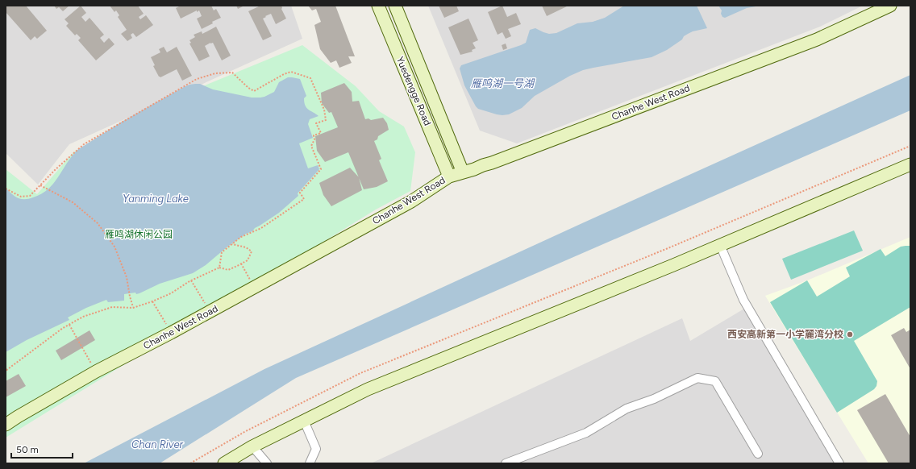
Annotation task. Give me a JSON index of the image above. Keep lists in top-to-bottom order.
{
  "streets": {
    "street": ["Yuedengge Road", "Chanhe West Road"]
  },
  "crossings": [
    ["Yuedengge Road", "Chanhe West Road"]
  ],
  "water": ["雁鸣湖一号湖", "Yanming Lake", "Chan River"],
  "parks": ["雁鸣湖休闲公园"],
  "places": ["西安高新第一小学麓湾分校"],
  "scale_bar": "50 m"
}
